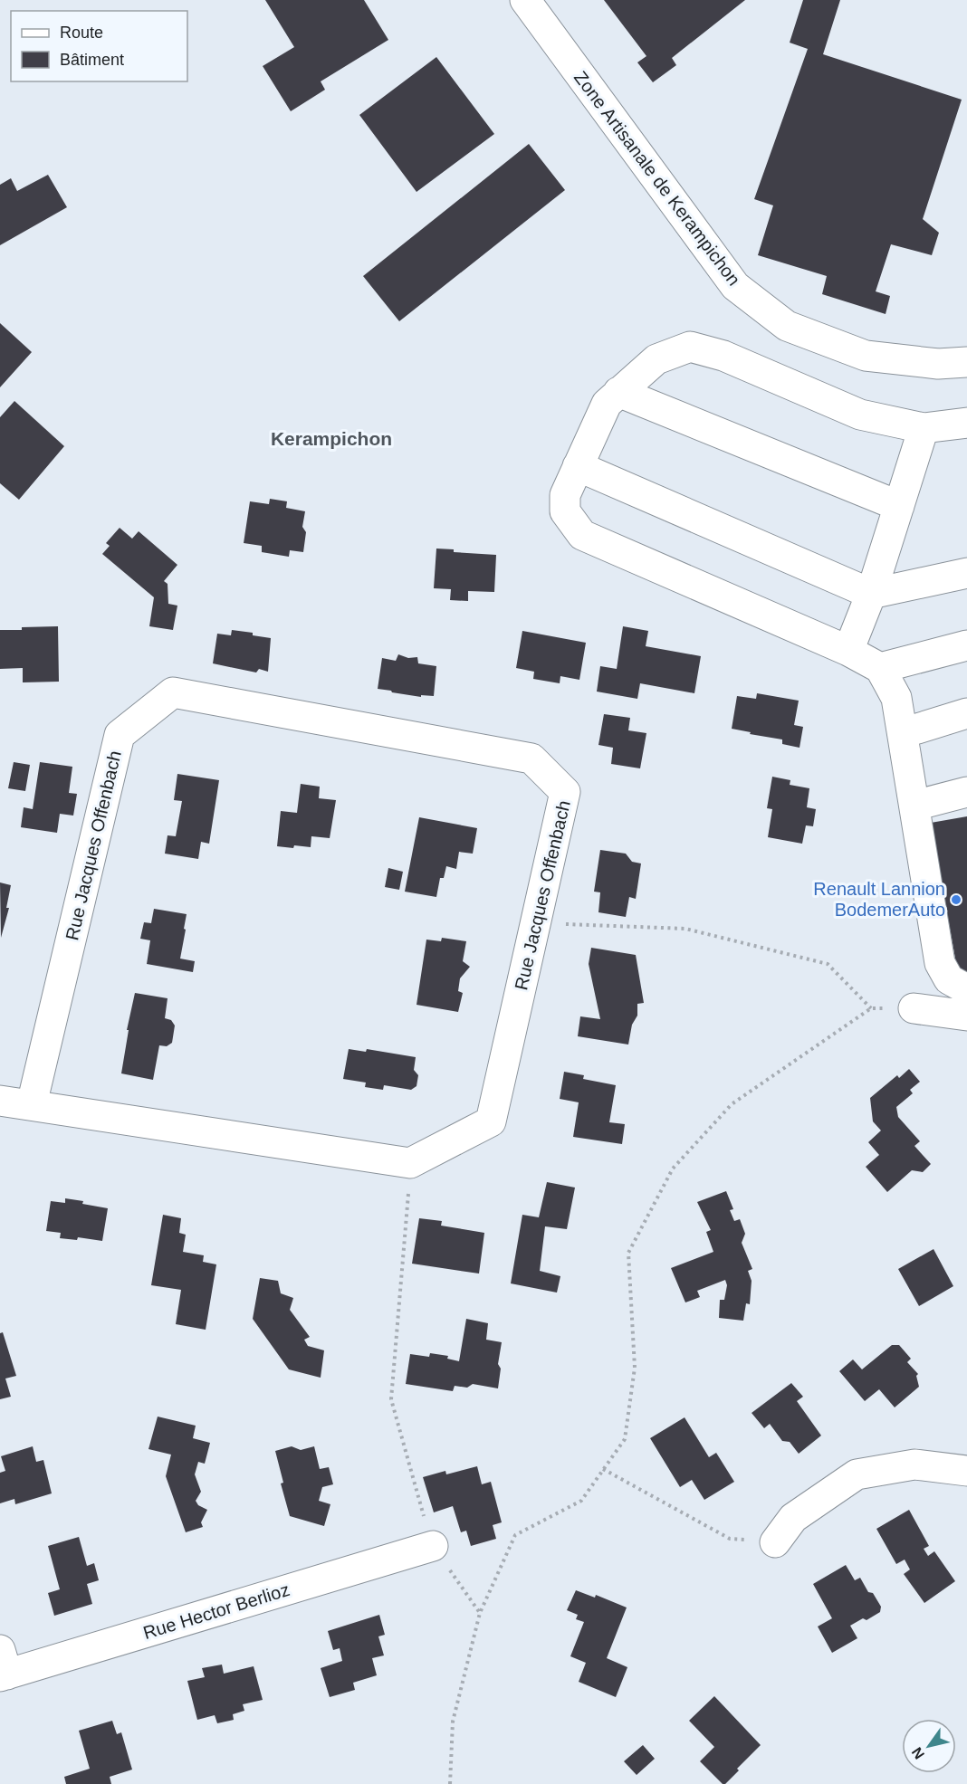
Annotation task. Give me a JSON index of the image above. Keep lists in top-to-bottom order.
{
  "streets": {
    "street": ["Zone Artisanale de Kerampichon", "Rue Jacques Offenbach", "Rue Hector Berlioz"]
  },
  "districts": ["Kerampichon"],
  "places": ["Renault Lannion BodemerAuto"],
  "legend": ["Route", "Bâtiment"],
  "north": "bottom left"
}
